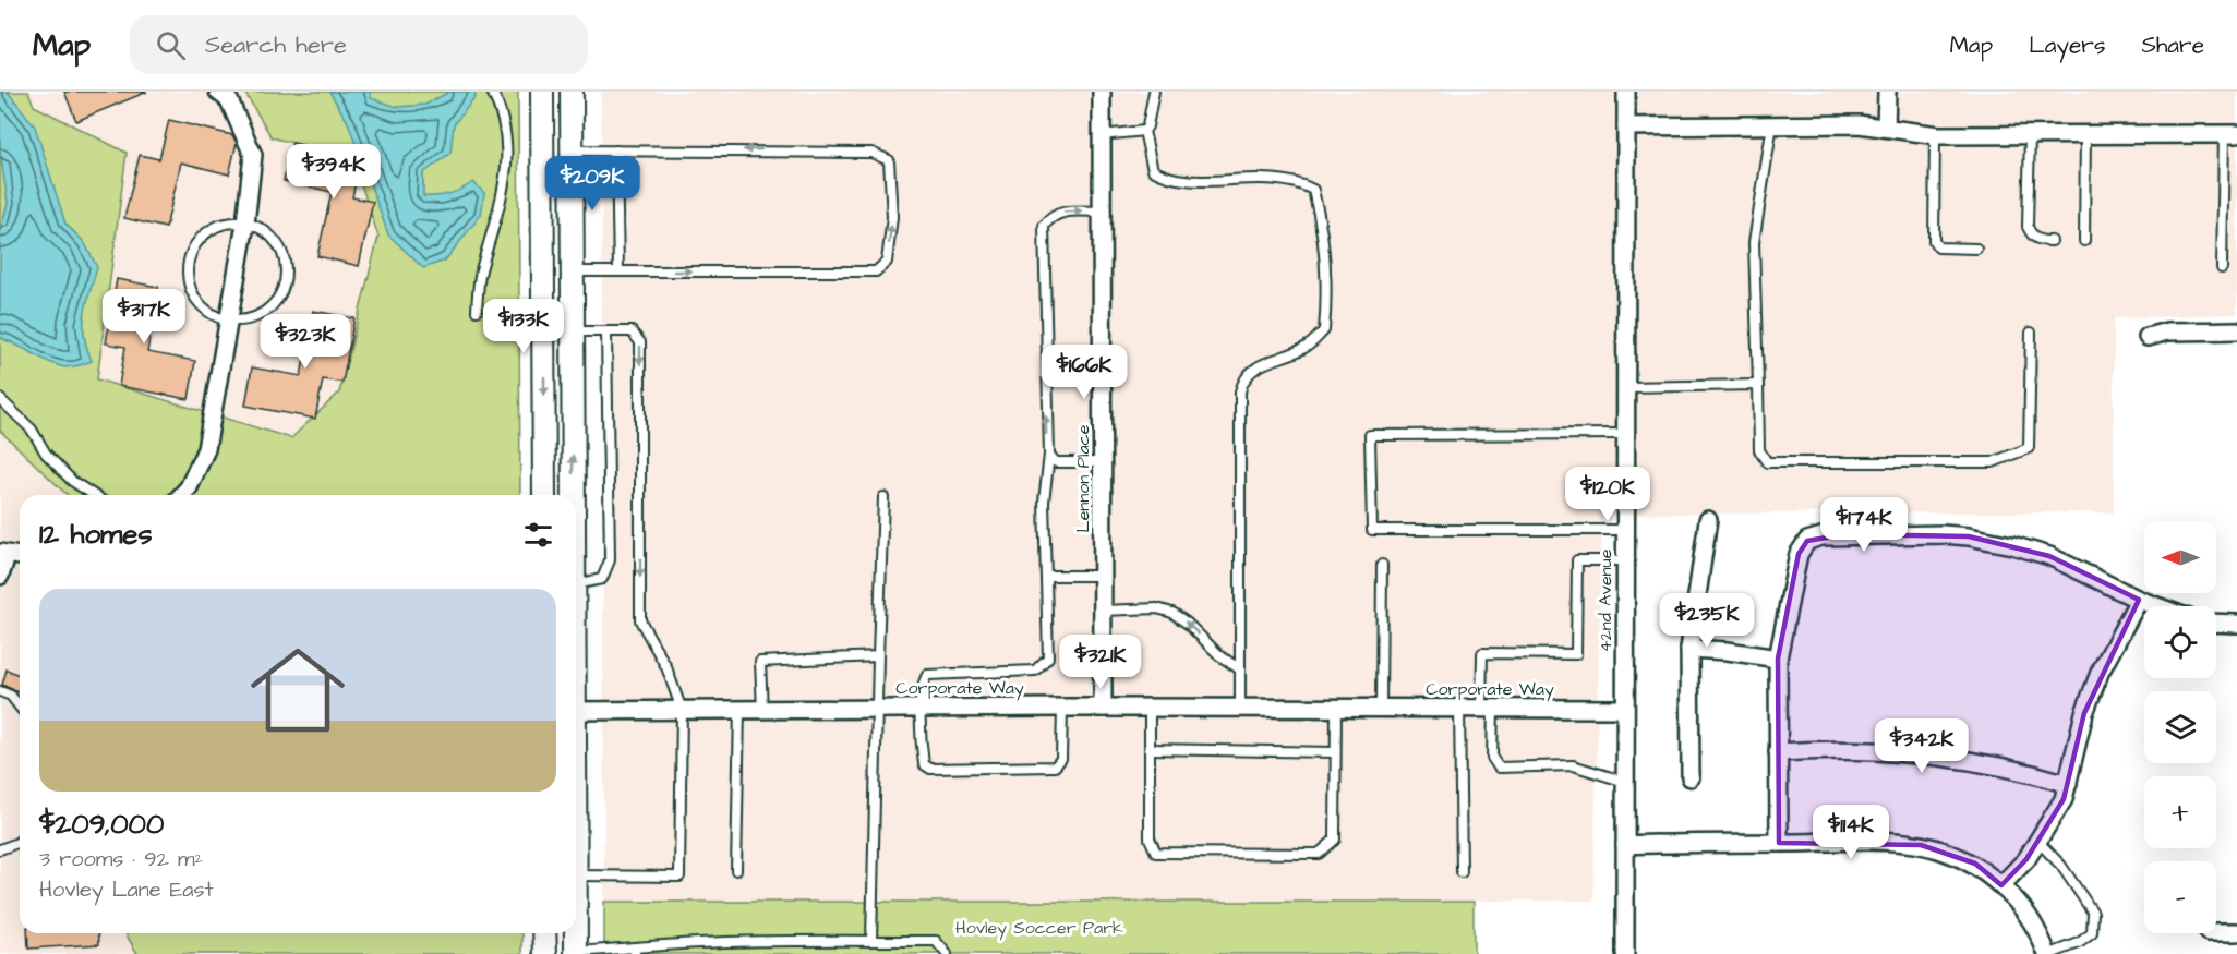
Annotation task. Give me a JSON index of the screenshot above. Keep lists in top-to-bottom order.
{
  "streets": {
    "street": ["Lennon Place", "42nd Avenue", "Corporate Way"]
  },
  "crossings": [
    ["Lennon Place", "Corporate Way"],
    ["42nd Avenue", "Corporate Way"]
  ],
  "parks": ["Hovley Soccer Park"],
  "north": "left",
  "page": {
    "header": "Map",
    "search": "Search here",
    "nav": ["Map", "Layers", "Share"],
    "price": [
      "$394K",
      "$209K",
      "$317K",
      "$133K",
      "$323K",
      "$166K",
      "$120K",
      "$174K",
      "$235K",
      "$321K",
      "$342K",
      "$114K"
    ],
    "heading": "12 homes",
    "map_buttons": ["+", "−"],
    "list": [
      {
        "name": "$209,000",
        "note": "3 rooms · 92 m² · Hovley Lane East"
      }
    ]
  }
}
